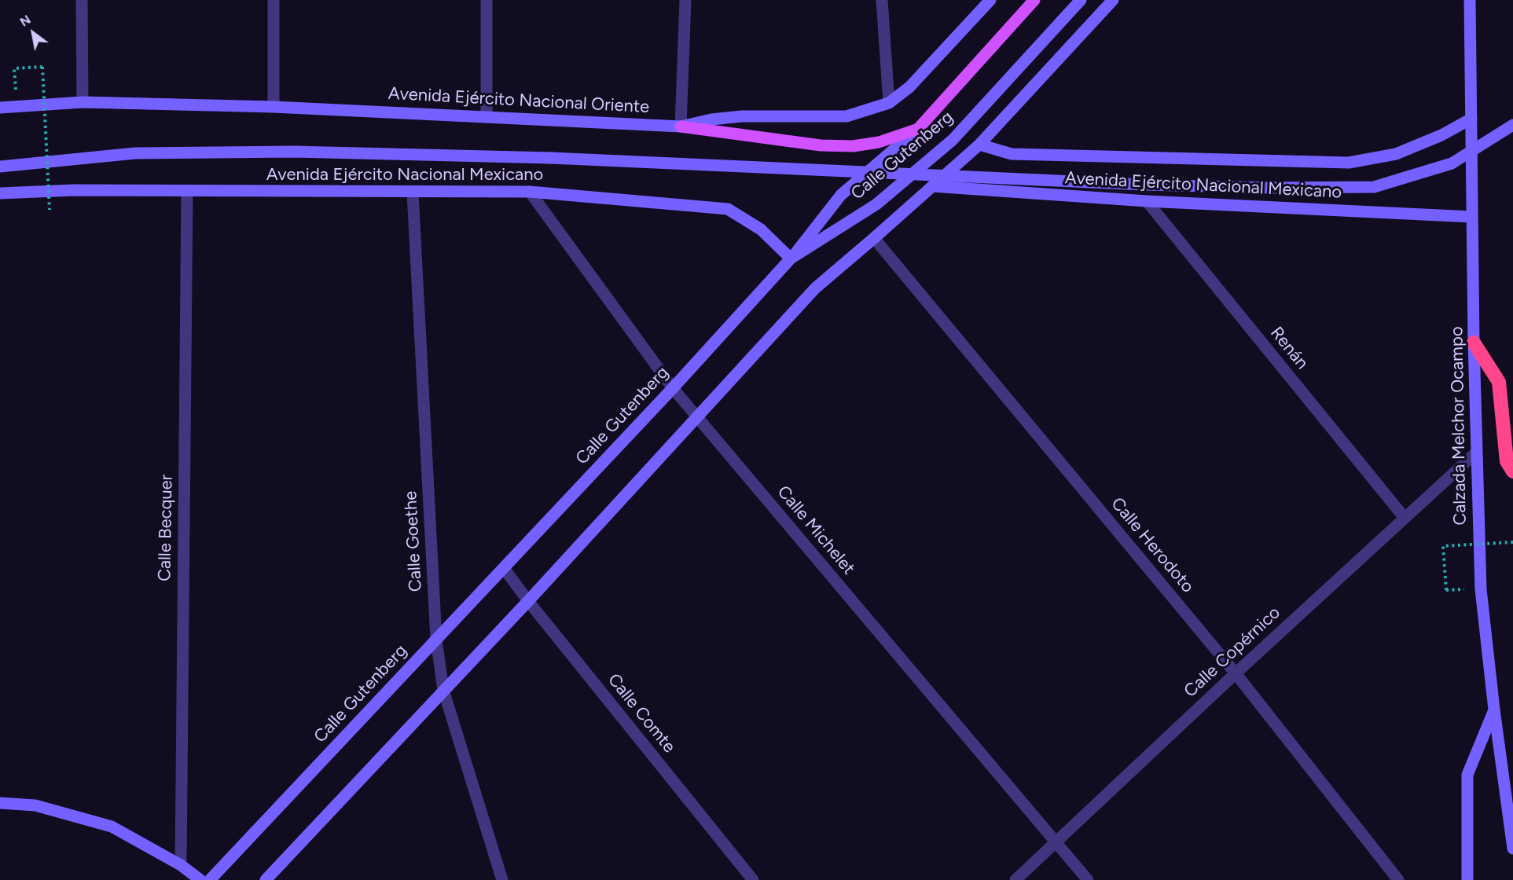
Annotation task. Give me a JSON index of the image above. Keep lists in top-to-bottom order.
{
  "streets": {
    "main road": [
      "Avenida Ejército Nacional Oriente",
      "Calle Gutenberg",
      "Avenida Ejército Nacional Mexicano",
      "Calzada Melchor Ocampo"
    ],
    "street": [
      "Renán",
      "Calle Becquer",
      "Calle Michelet",
      "Calle Goethe",
      "Calle Herodoto",
      "Calle Copérnico",
      "Calle Comte"
    ]
  },
  "crossings": [
    ["Calle Gutenberg", "Avenida Ejército Nacional Mexicano"],
    ["Calle Gutenberg", "Calle Michelet"],
    ["Calle Gutenberg", "Calle Goethe"],
    ["Calle Gutenberg", "Calle Comte"],
    ["Avenida Ejército Nacional Mexicano", "Renán"],
    ["Avenida Ejército Nacional Mexicano", "Calzada Melchor Ocampo"],
    ["Avenida Ejército Nacional Mexicano", "Calle Becquer"],
    ["Avenida Ejército Nacional Mexicano", "Calle Michelet"],
    ["Avenida Ejército Nacional Mexicano", "Calle Goethe"],
    ["Renán", "Calle Copérnico"],
    ["Calzada Melchor Ocampo", "Calle Copérnico"],
    ["Calle Michelet", "Calle Copérnico"],
    ["Calle Herodoto", "Calle Copérnico"]
  ],
  "north": "top left"
}
